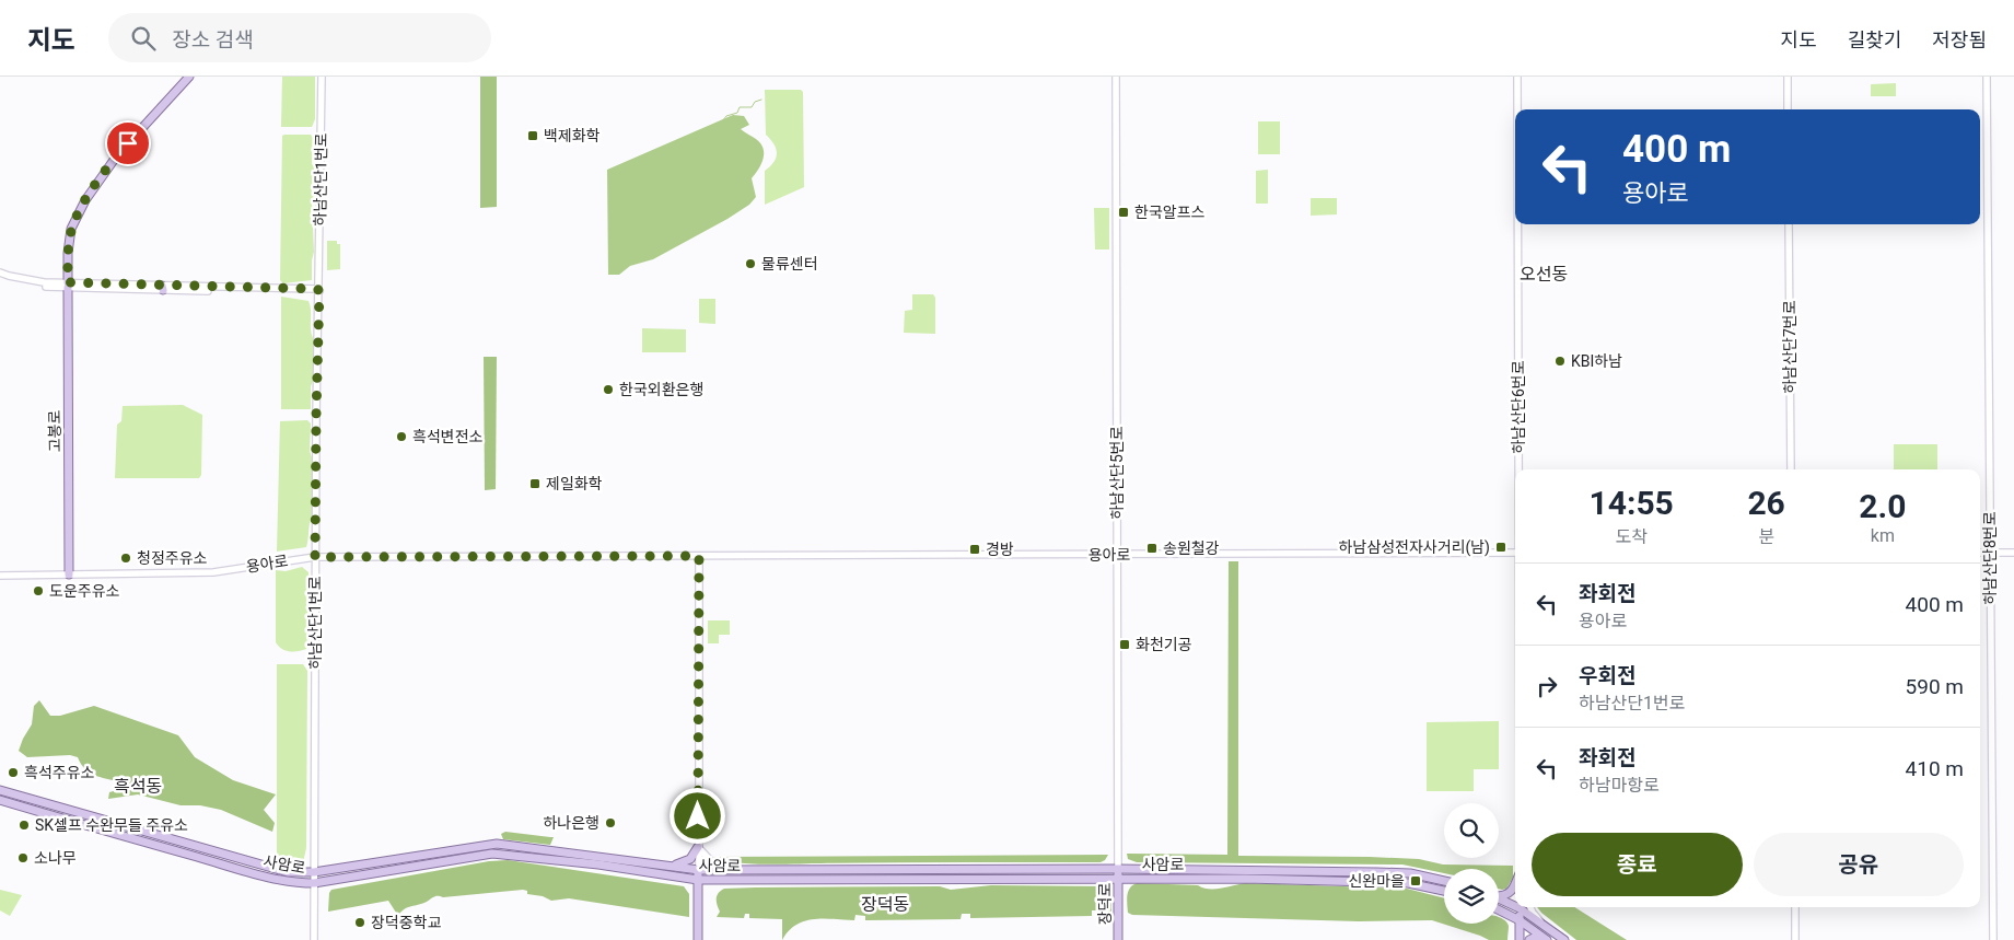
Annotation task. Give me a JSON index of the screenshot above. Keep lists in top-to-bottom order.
{
  "streets": {
    "main road": ["고봉로", "사암로", "장덕로"],
    "street": [
      "하남산단1번로",
      "하남산단7번로",
      "하남산단6번로",
      "하남산단5번로",
      "용아로",
      "하남산단8번로"
    ]
  },
  "crossings": [
    ["하남산단1번로", "용아로"],
    ["하남산단1번로", "사암로"],
    ["고봉로", "용아로"],
    ["하남산단5번로", "용아로"],
    ["하남산단5번로", "사암로"],
    ["하남산단5번로", "장덕로"],
    ["사암로", "장덕로"]
  ],
  "districts": ["오선동", "흑석동", "장덕동"],
  "places": {
    "transit": [
      "백제화학",
      "한국알프스",
      "제일화학",
      "하남삼성전자사거리(남)",
      "송원철강",
      "경방",
      "화천기공",
      "신완마을"
    ],
    "other": [
      "물류센터",
      "KBI하남",
      "한국외환은행",
      "흑석변전소",
      "청정주유소",
      "도운주유소",
      "흑석주유소",
      "하나은행",
      "SK셀프 수완무들 주유소",
      "소나무",
      "장덕중학교"
    ]
  },
  "page": {
    "header": "지도",
    "search": "장소 검색",
    "nav": ["지도", "길찾기", "저장됨"],
    "turn": ["400 m", "용아로"],
    "eta": [
      "14:55",
      "도착",
      "26",
      "분",
      "2.0",
      "km"
    ],
    "list": [
      {
        "name": "좌회전",
        "note": "용아로",
        "value": "400 m"
      },
      {
        "name": "우회전",
        "note": "하남산단1번로",
        "value": "590 m"
      },
      {
        "name": "좌회전",
        "note": "하남마항로",
        "value": "410 m"
      }
    ],
    "buttons": ["종료", "공유"]
  }
}
